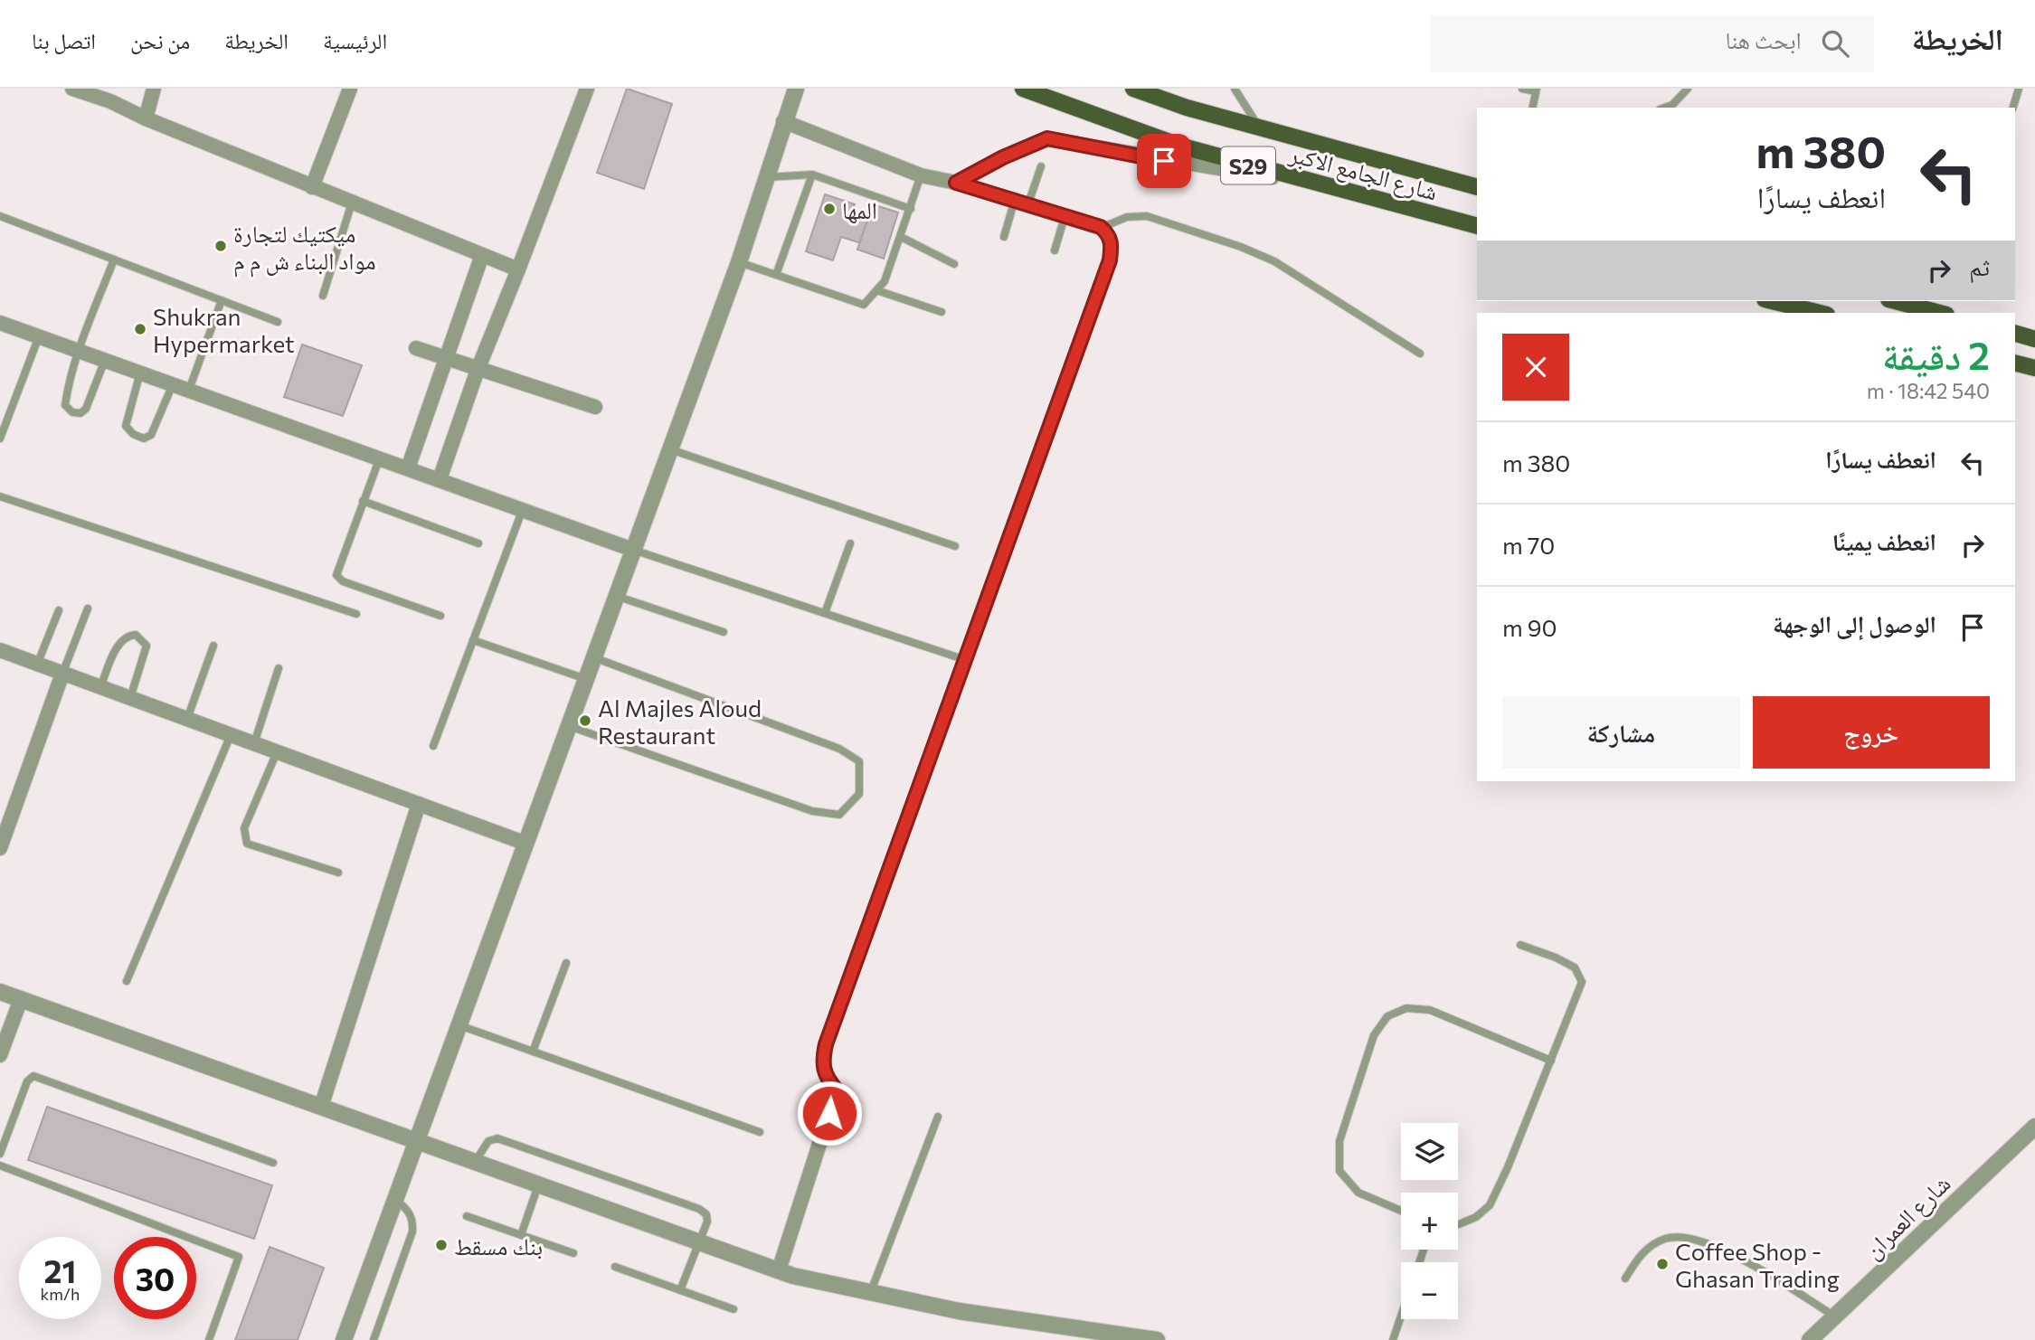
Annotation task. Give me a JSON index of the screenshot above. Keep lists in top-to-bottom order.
{
  "streets": {
    "main road": ["S29", "شارع الجامع الاكبر"],
    "street": ["شارع العمران"]
  },
  "places": [
    "المه‍ا",
    "ميكتيك لتجارة مواد البناء ش م م",
    "Shukran Hypermarket",
    "Al Majles Aloud Restaurant",
    "بنك مسقط",
    "Coffee Shop - Ghasan Trading"
  ],
  "page": {
    "header": "الخريطة",
    "search": "ابحث هنا",
    "nav": [
      "الرئيسية",
      "الخريطة",
      "من نحن",
      "اتصل بنا"
    ],
    "turn": ["380 m", "انعطف يسارًا"],
    "then": "ثم",
    "heading": ["2 دقيقة", "540 m · 18:42"],
    "list": [
      {
        "name": "انعطف يسارًا",
        "value": "380 m"
      },
      {
        "name": "انعطف يمينًا",
        "value": "70 m"
      },
      {
        "name": "الوصول إلى الوجهة",
        "value": "90 m"
      }
    ],
    "buttons": ["خروج", "مشاركة"],
    "map_buttons": ["+", "−"],
    "speed": "21 km/h",
    "limit": "30"
  }
}
